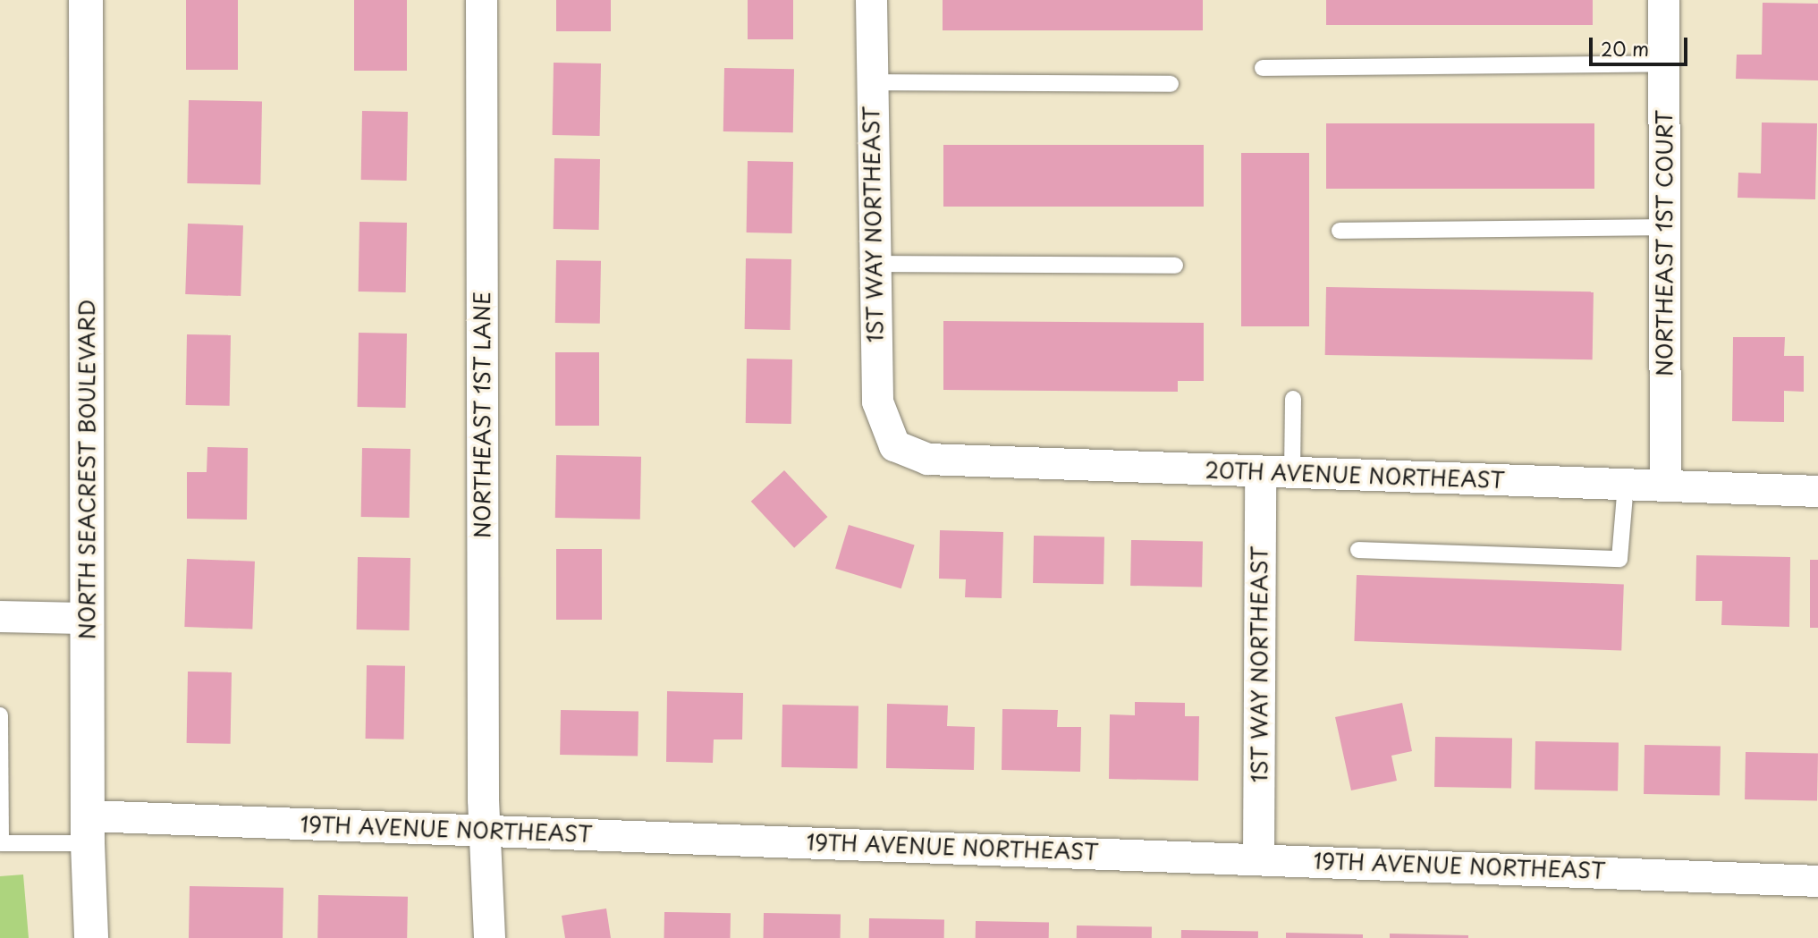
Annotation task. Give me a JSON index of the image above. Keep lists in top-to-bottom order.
{
  "streets": {
    "street": [
      "1ST WAY NORTHEAST",
      "NORTHEAST 1ST COURT",
      "NORTHEAST 1ST LANE",
      "NORTH SEACREST BOULEVARD",
      "20TH AVENUE NORTHEAST",
      "19TH AVENUE NORTHEAST"
    ]
  },
  "crossings": [
    ["1ST WAY NORTHEAST", "20TH AVENUE NORTHEAST"],
    ["1ST WAY NORTHEAST", "19TH AVENUE NORTHEAST"],
    ["NORTHEAST 1ST COURT", "20TH AVENUE NORTHEAST"],
    ["NORTHEAST 1ST LANE", "19TH AVENUE NORTHEAST"],
    ["NORTH SEACREST BOULEVARD", "19TH AVENUE NORTHEAST"]
  ],
  "scale_bar": "20 m"
}
